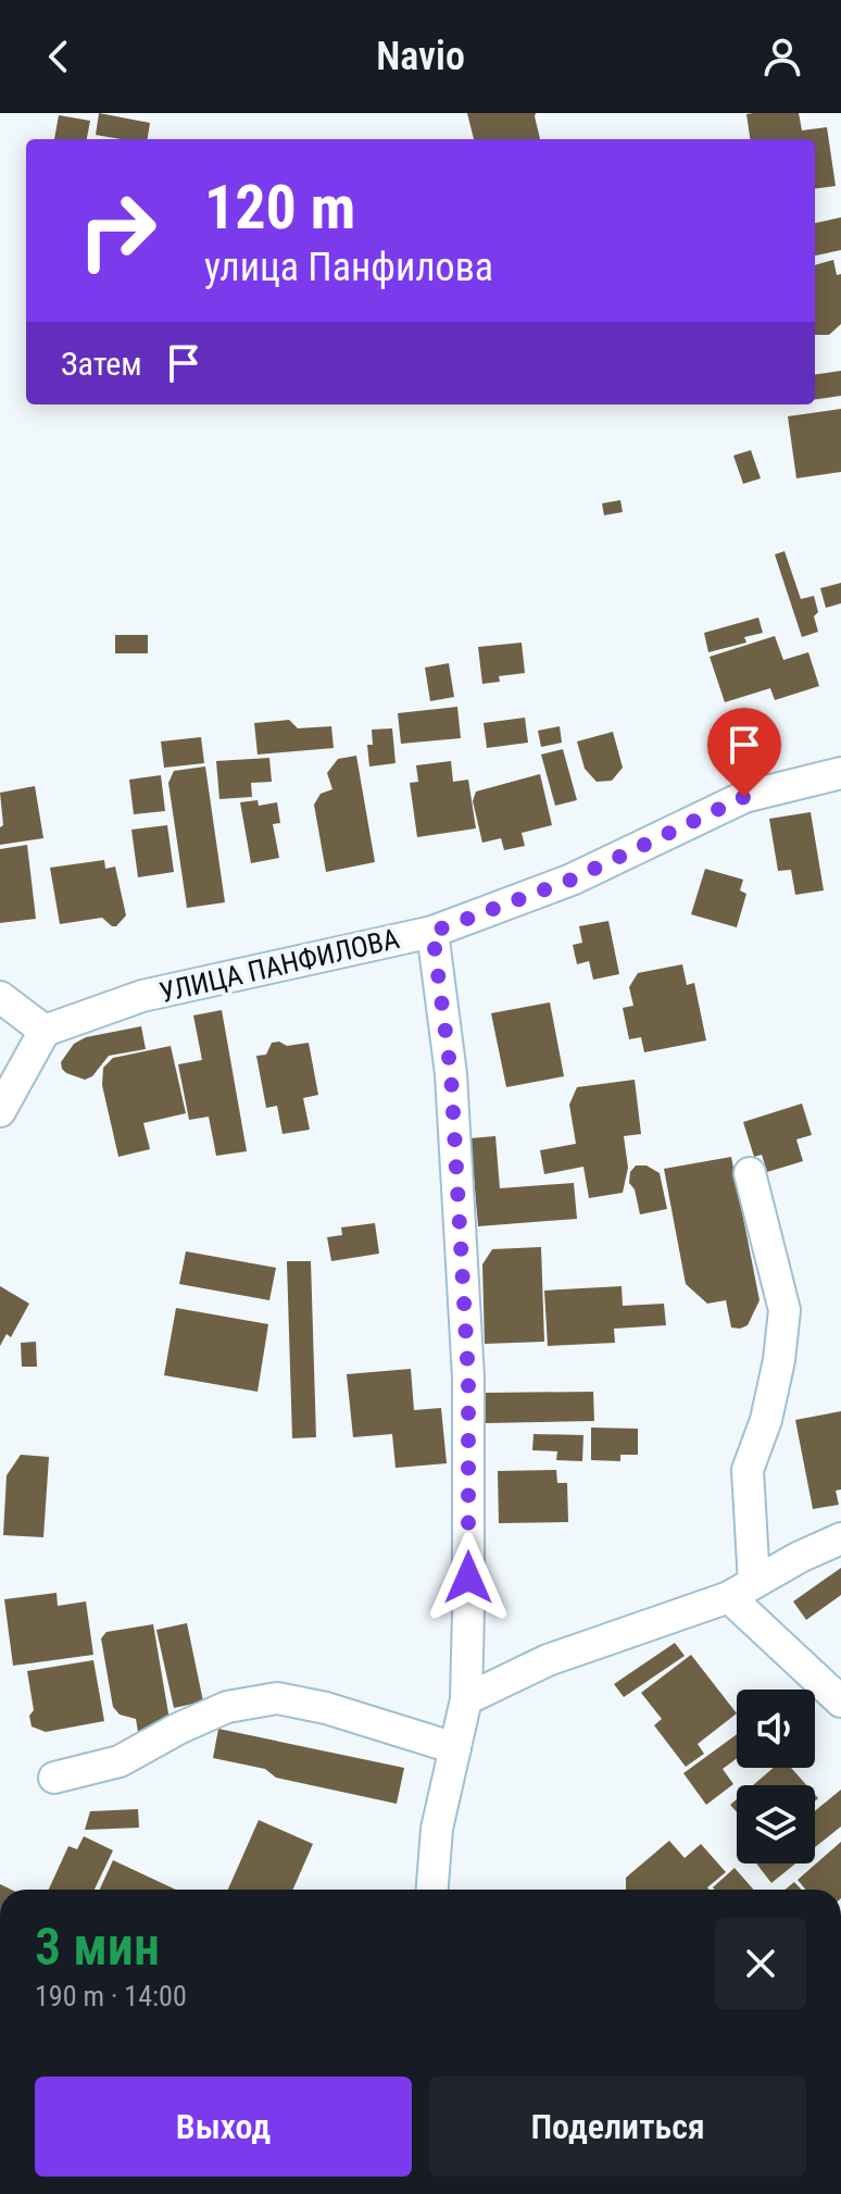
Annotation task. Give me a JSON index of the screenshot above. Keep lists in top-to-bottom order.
{
  "streets": {
    "street": ["УЛИЦА ПАНФИЛОВА"]
  },
  "page": {
    "header": "Navio",
    "turn": ["120 m", "улица Панфилова"],
    "then": "Затем",
    "heading": ["3 мин", "190 m · 14:00"],
    "buttons": ["Выход", "Поделиться"]
  }
}
